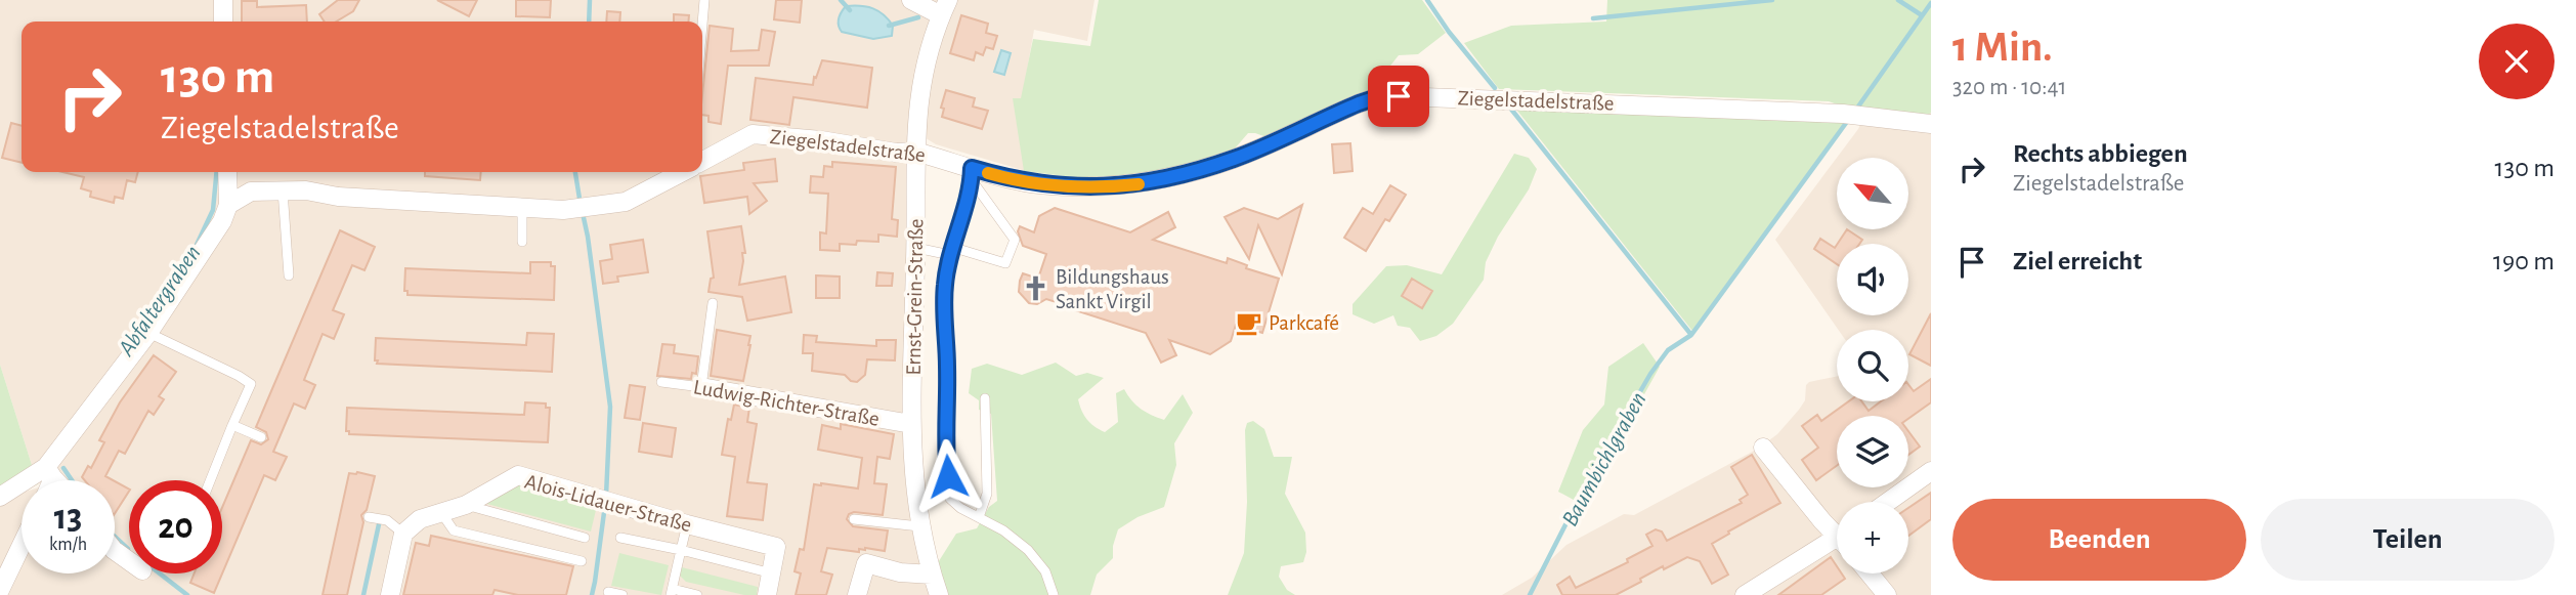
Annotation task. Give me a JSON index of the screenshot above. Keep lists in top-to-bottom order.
{
  "streets": {
    "street": [
      "Ziegelstadelstraße",
      "Ernst-Grein-Straße",
      "Ludwig-Richter-Straße",
      "Alois-Lidauer-Straße"
    ]
  },
  "crossings": [
    ["Ziegelstadelstraße", "Ernst-Grein-Straße"],
    ["Ernst-Grein-Straße", "Ludwig-Richter-Straße"]
  ],
  "water": ["Abfaltergraben", "Baumbichlgraben"],
  "places": {
    "church": ["Bildungshaus Sankt Virgil"],
    "cafe": ["Parkcafé"]
  },
  "north": "top left",
  "page": {
    "heading": ["1 Min.", "320 m · 10:41"],
    "turn": ["130 m", "Ziegelstadelstraße"],
    "list": [
      {
        "name": "Rechts abbiegen",
        "note": "Ziegelstadelstraße",
        "value": "130 m"
      },
      {
        "name": "Ziel erreicht",
        "value": "190 m"
      }
    ],
    "map_buttons": "+",
    "speed": "13 km/h",
    "limit": "20",
    "buttons": ["Beenden", "Teilen"]
  }
}
